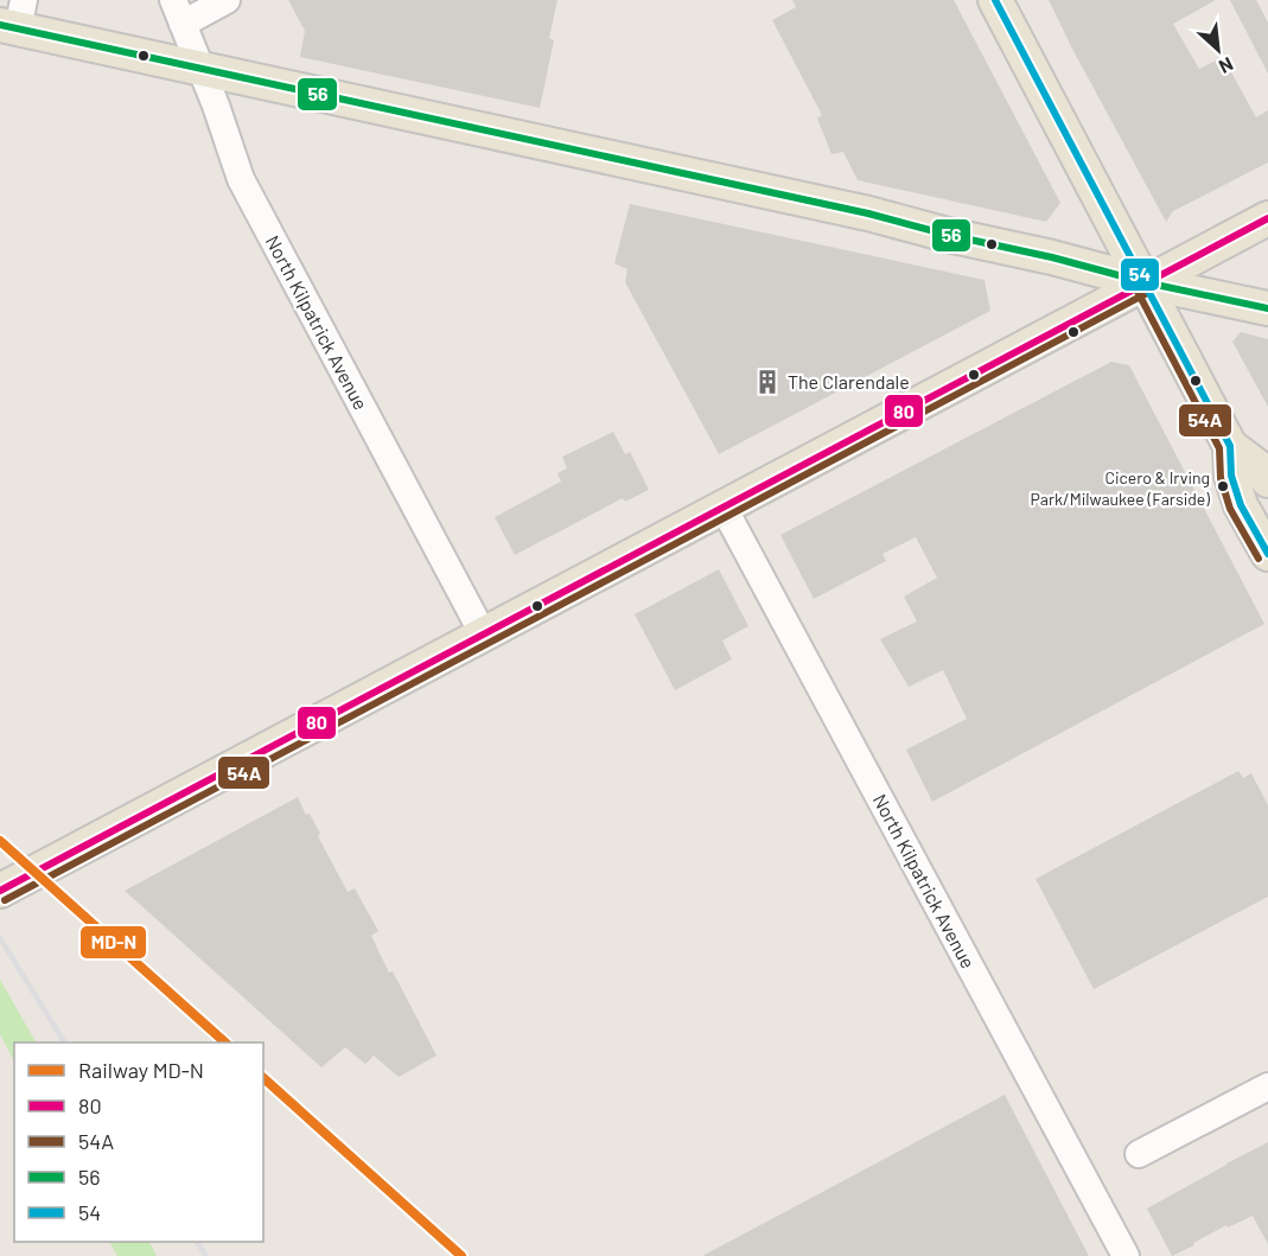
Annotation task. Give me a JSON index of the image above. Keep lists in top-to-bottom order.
{
  "streets": {
    "street": ["North Kilpatrick Avenue"]
  },
  "places": {
    "building": ["The Clarendale"],
    "other": ["Cicero & Irving Park/Milwaukee (Farside)"]
  },
  "lines": [
    "transit line 54",
    "transit line 56",
    "transit line 80",
    "transit line 54A",
    "rail line MD-N"
  ],
  "legend": [
    "Railway MD-N",
    "80",
    "54A",
    "56",
    "54"
  ],
  "north": "bottom right"
}
